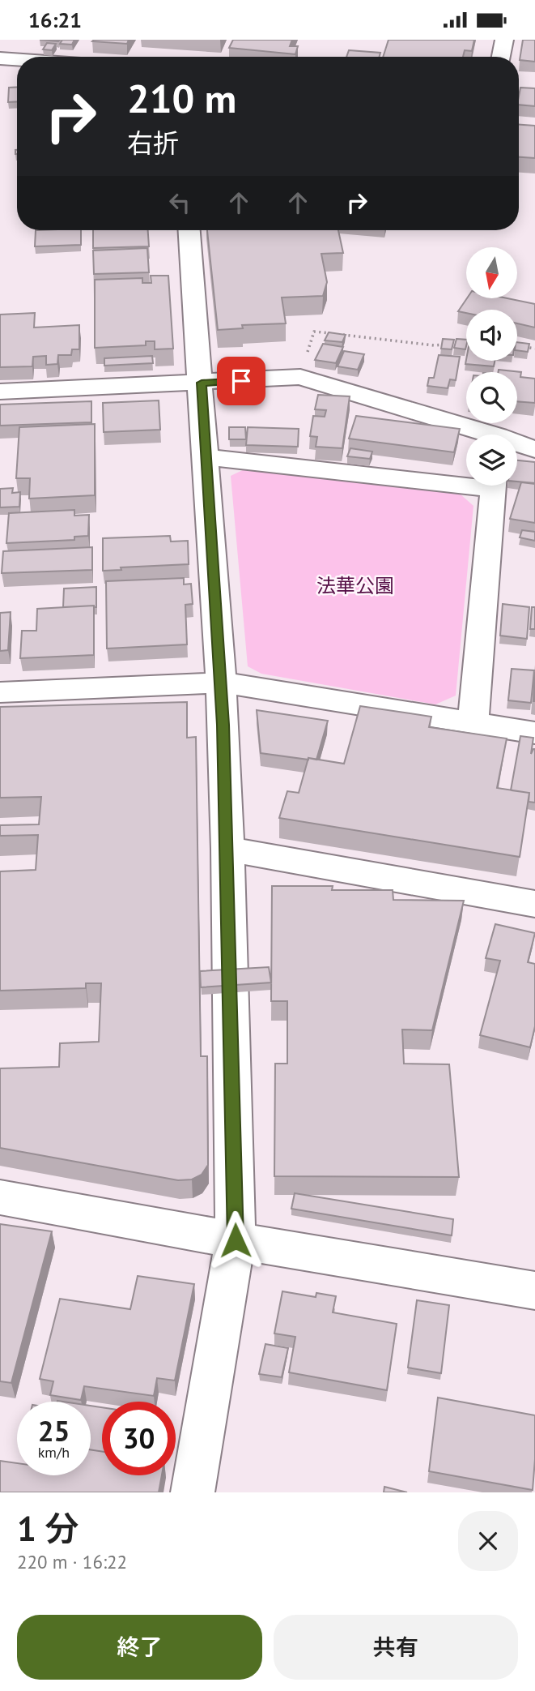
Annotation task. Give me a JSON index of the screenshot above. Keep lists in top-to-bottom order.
{
  "parks": ["法華公園"],
  "north": "bottom",
  "page": {
    "status": "16:21",
    "turn": ["210 m", "右折"],
    "speed": "25 km/h",
    "limit": "30",
    "heading": ["1 分", "220 m · 16:22"],
    "buttons": ["終了", "共有"]
  }
}
